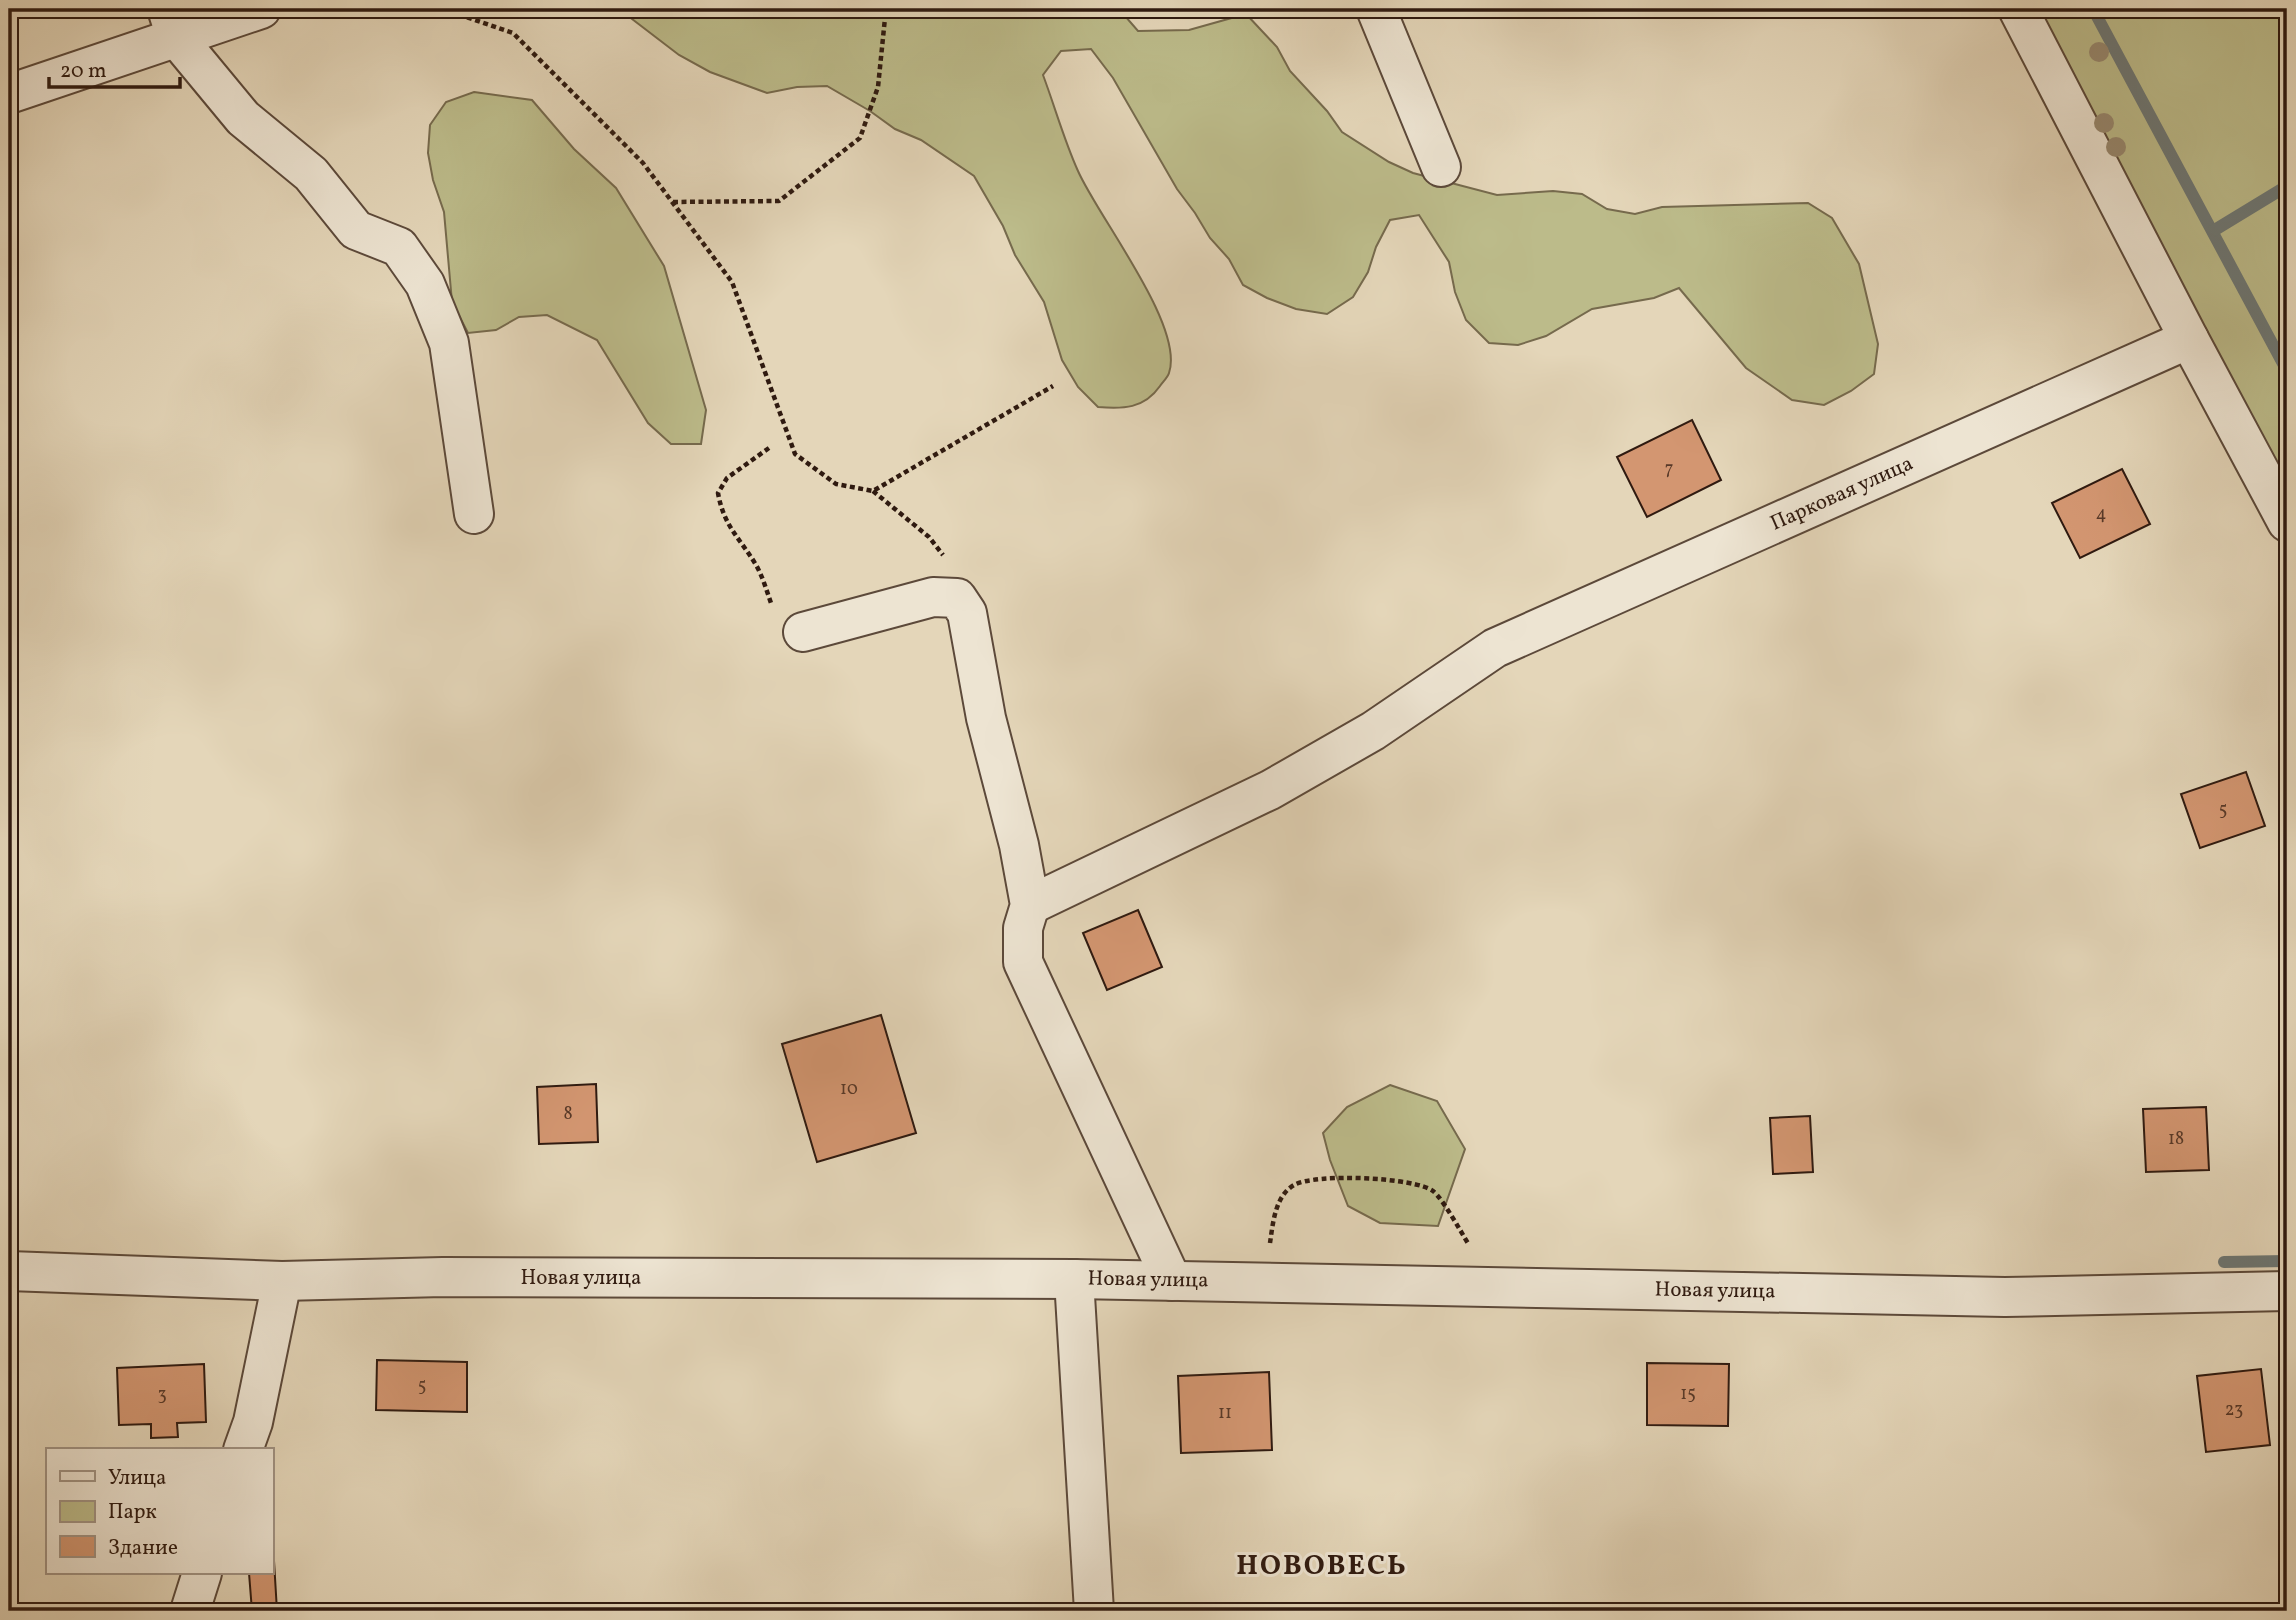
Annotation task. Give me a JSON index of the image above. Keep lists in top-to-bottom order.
{
  "streets": {
    "street": ["Парковая улица", "Новая улица"]
  },
  "districts": ["НОВОВЕСЬ"],
  "house_numbers": [
    "7",
    "4",
    "5",
    "10",
    "8",
    "18",
    "5",
    "15",
    "3",
    "23",
    "11"
  ],
  "legend": ["Улица", "Парк", "Здание"],
  "scale_bar": "20 m"
}
